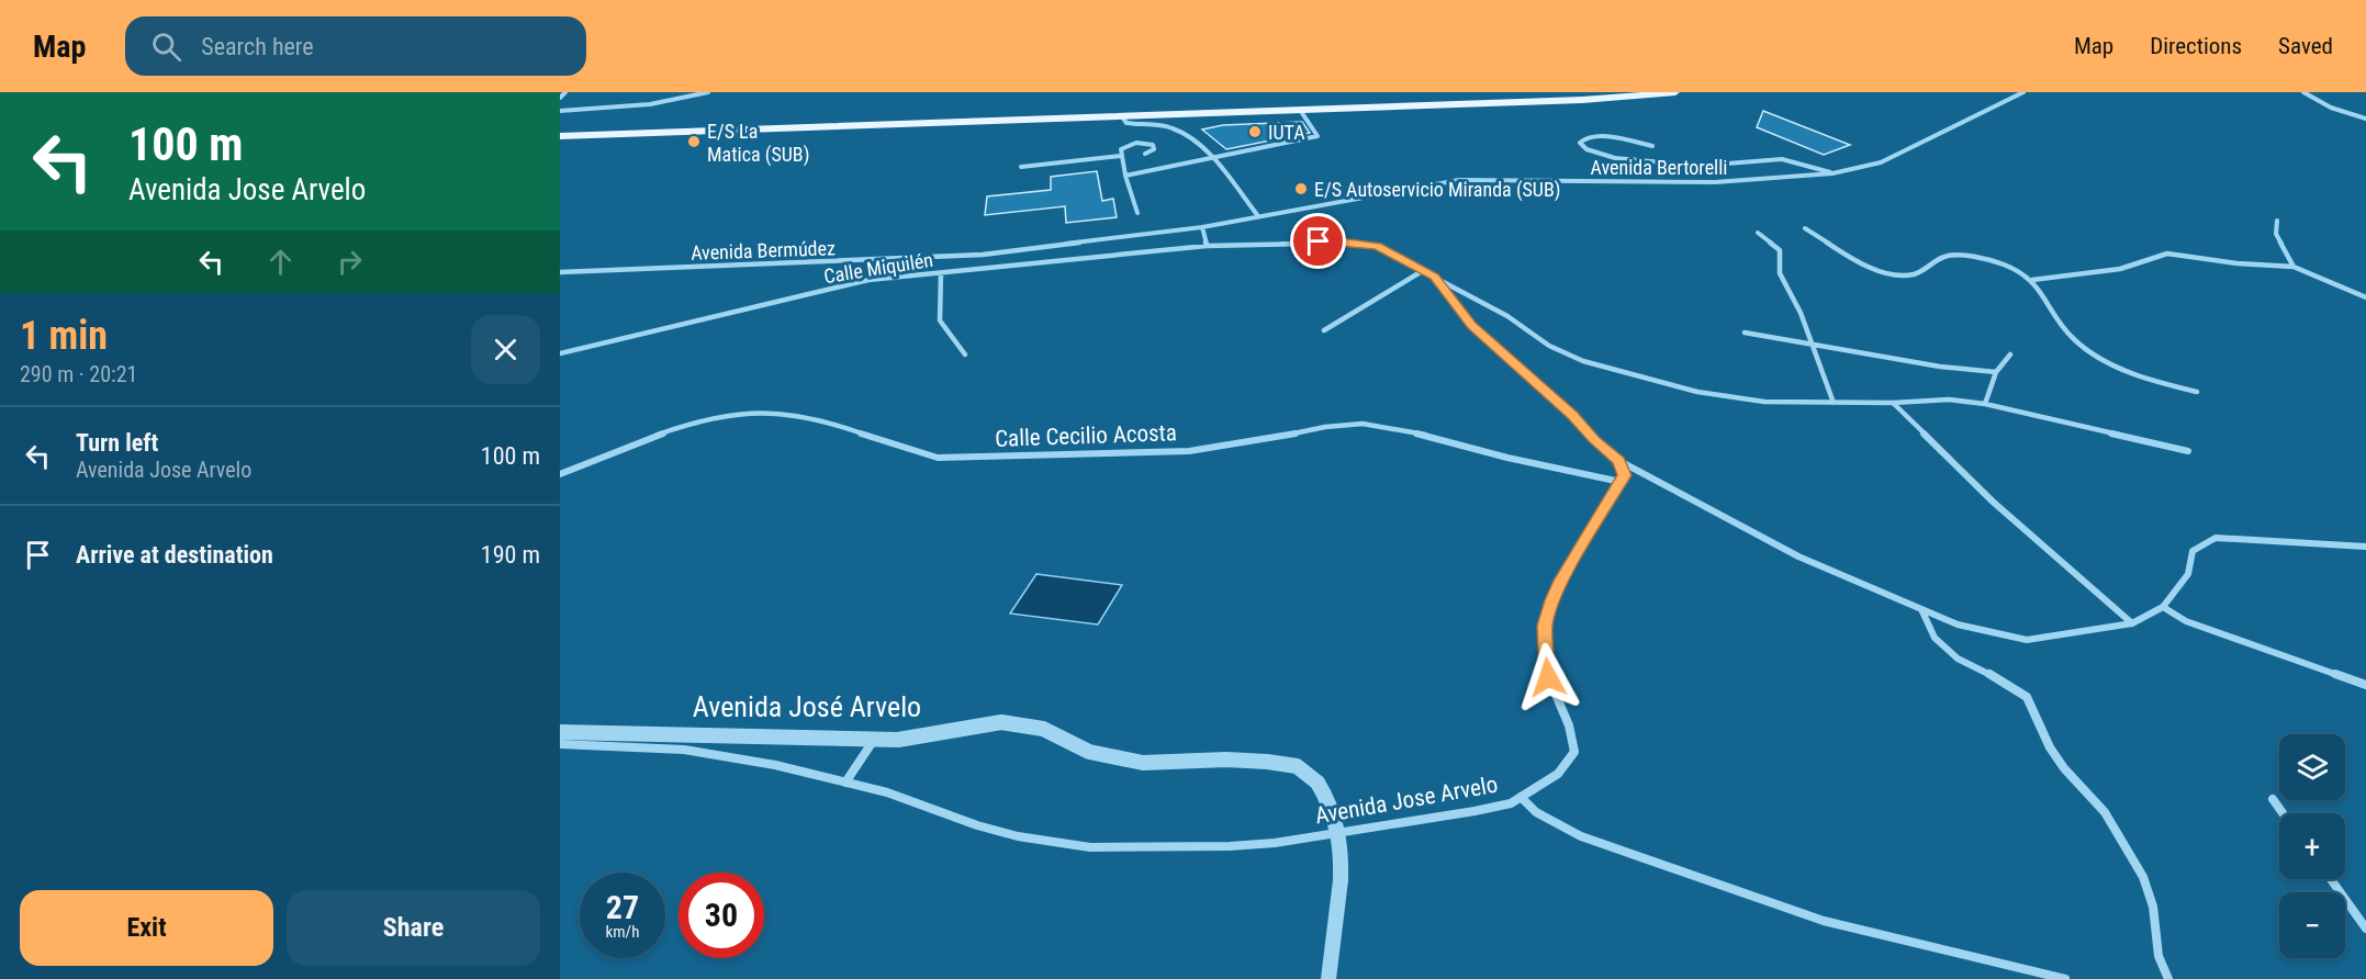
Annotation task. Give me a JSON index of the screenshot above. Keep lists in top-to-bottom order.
{
  "streets": {
    "street": [
      "Avenida Bertorelli",
      "Avenida Bermúdez",
      "Calle Miquilén",
      "Calle Cecilio Acosta",
      "Avenida José Arvelo",
      "Avenida Jose Arvelo"
    ]
  },
  "crossings": [
    ["Avenida Bertorelli", "Avenida Bermúdez"],
    ["Calle Cecilio Acosta", "Avenida Jose Arvelo"]
  ],
  "places": ["IUTA", "E/S La Matica (SUB)", "E/S Autoservicio Miranda (SUB)"],
  "page": {
    "header": "Map",
    "search": "Search here",
    "nav": ["Map", "Directions", "Saved"],
    "turn": ["100 m", "Avenida Jose Arvelo"],
    "heading": ["1 min", "290 m · 20:21"],
    "list": [
      {
        "name": "Turn left",
        "note": "Avenida Jose Arvelo",
        "value": "100 m"
      },
      {
        "name": "Arrive at destination",
        "value": "190 m"
      }
    ],
    "map_buttons": ["+", "−"],
    "speed": "27 km/h",
    "limit": "30",
    "buttons": ["Exit", "Share"]
  }
}
